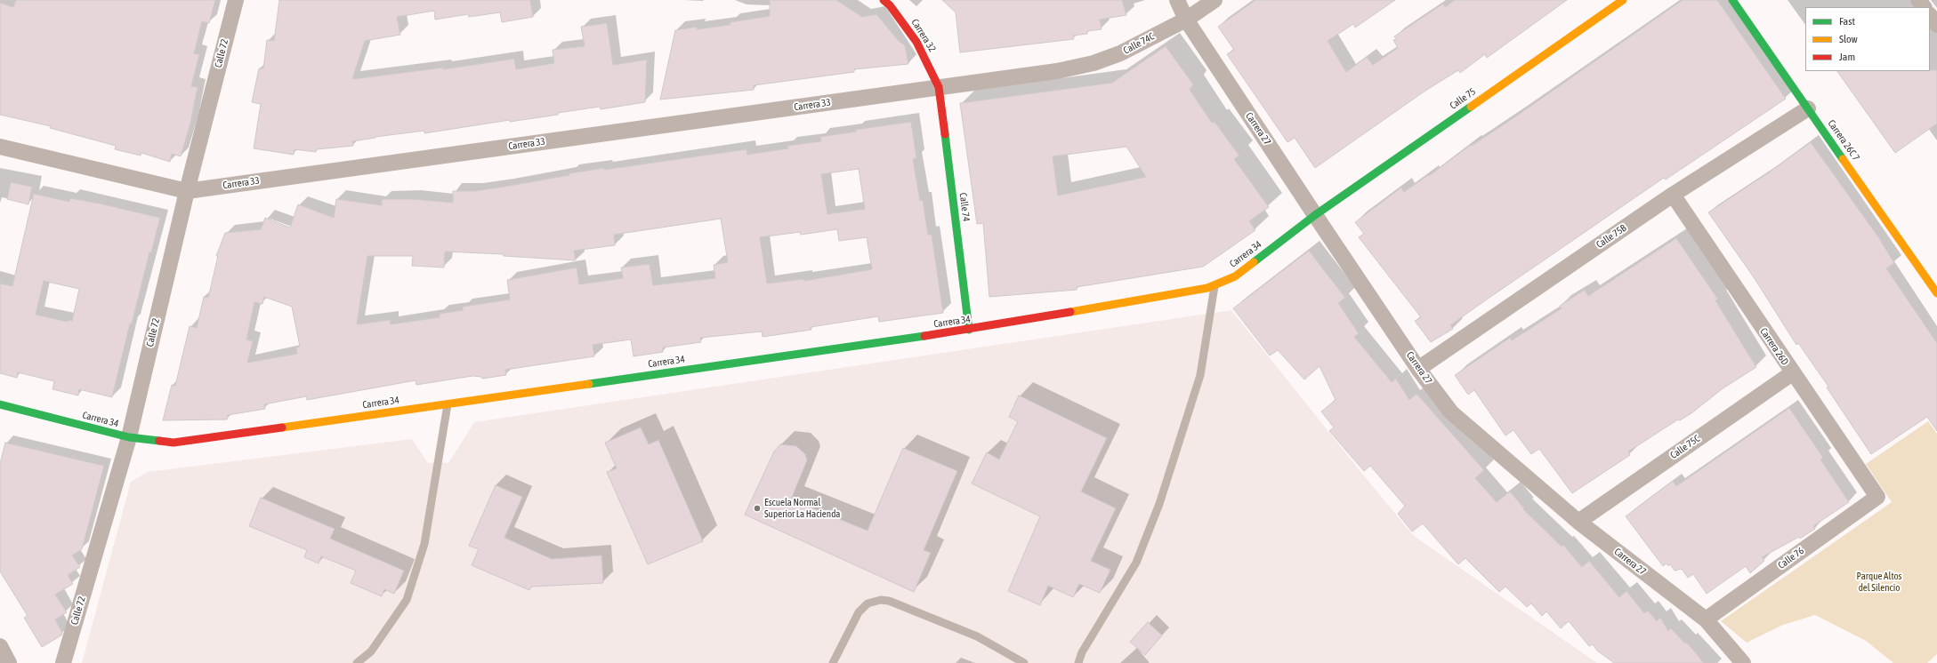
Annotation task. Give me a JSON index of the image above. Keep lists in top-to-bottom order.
{
  "streets": {
    "street": [
      "Carrera 32",
      "Calle 74C",
      "Calle 72",
      "Calle 75",
      "Carrera 33",
      "Carrera 27",
      "Carrera 26C 7",
      "Calle 74",
      "Calle 75B",
      "Carrera 34",
      "Carrera 26D",
      "Calle 75C",
      "Calle 76"
    ]
  },
  "crossings": [
    ["Carrera 32", "Carrera 33"],
    ["Carrera 32", "Calle 74"],
    ["Calle 74C", "Carrera 33"],
    ["Calle 74C", "Carrera 27"],
    ["Calle 72", "Carrera 33"],
    ["Calle 72", "Carrera 34"],
    ["Calle 75", "Carrera 27"],
    ["Calle 75", "Carrera 34"],
    ["Carrera 33", "Calle 74"],
    ["Carrera 27", "Calle 75B"],
    ["Carrera 27", "Carrera 34"],
    ["Carrera 27", "Calle 75C"],
    ["Carrera 27", "Calle 76"],
    ["Carrera 26C 7", "Calle 75B"],
    ["Calle 74", "Carrera 34"],
    ["Calle 75B", "Carrera 26D"],
    ["Carrera 26D", "Calle 75C"],
    ["Carrera 26D", "Calle 76"]
  ],
  "parks": ["Parque Altos del Silencio"],
  "places": ["Escuela Normal Superior La Hacienda"],
  "legend": ["Fast", "Slow", "Jam"]
}
